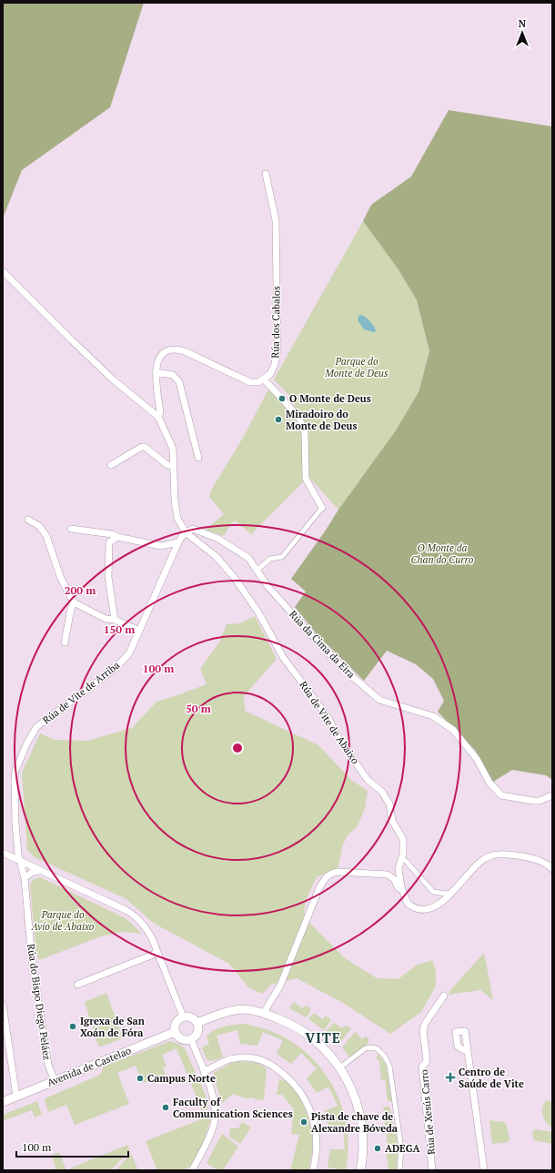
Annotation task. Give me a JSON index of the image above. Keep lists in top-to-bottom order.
{
  "streets": {
    "street": [
      "Rúa dos Cabalos",
      "Rúa da Cima da Eira",
      "Rúa de Vite de Arriba",
      "Rúa de Vite de Abaixo",
      "Rúa do Bispo Diego Peláez",
      "Avenida de Castelao",
      "Rúa de Xesús Carro"
    ]
  },
  "crossings": [
    ["Rúa da Cima da Eira", "Rúa de Vite de Arriba"],
    ["Rúa da Cima da Eira", "Rúa de Vite de Abaixo"],
    ["Rúa de Vite de Arriba", "Rúa de Vite de Abaixo"],
    ["Rúa de Vite de Arriba", "Rúa do Bispo Diego Peláez"],
    ["Rúa do Bispo Diego Peláez", "Avenida de Castelao"]
  ],
  "districts": ["VITE"],
  "parks": ["Parque do Monte de Deus", "O Monte da Chan do Curro", "Parque do Avío de Abaixo"],
  "places": {
    "other": [
      "O Monte de Deus",
      "Miradoiro do Monte de Deus",
      "Igrexa de San Xoán de Fóra",
      "Campus Norte",
      "Faculty of Communication Sciences",
      "Pista de chave de Alexandre Bóveda",
      "ADEGA"
    ],
    "health": ["Centro de Saúde de Vite"]
  },
  "scale_bar": "100 m",
  "north": "top",
  "rings": [
    "200 m",
    "150 m",
    "100 m",
    "50 m"
  ]
}
